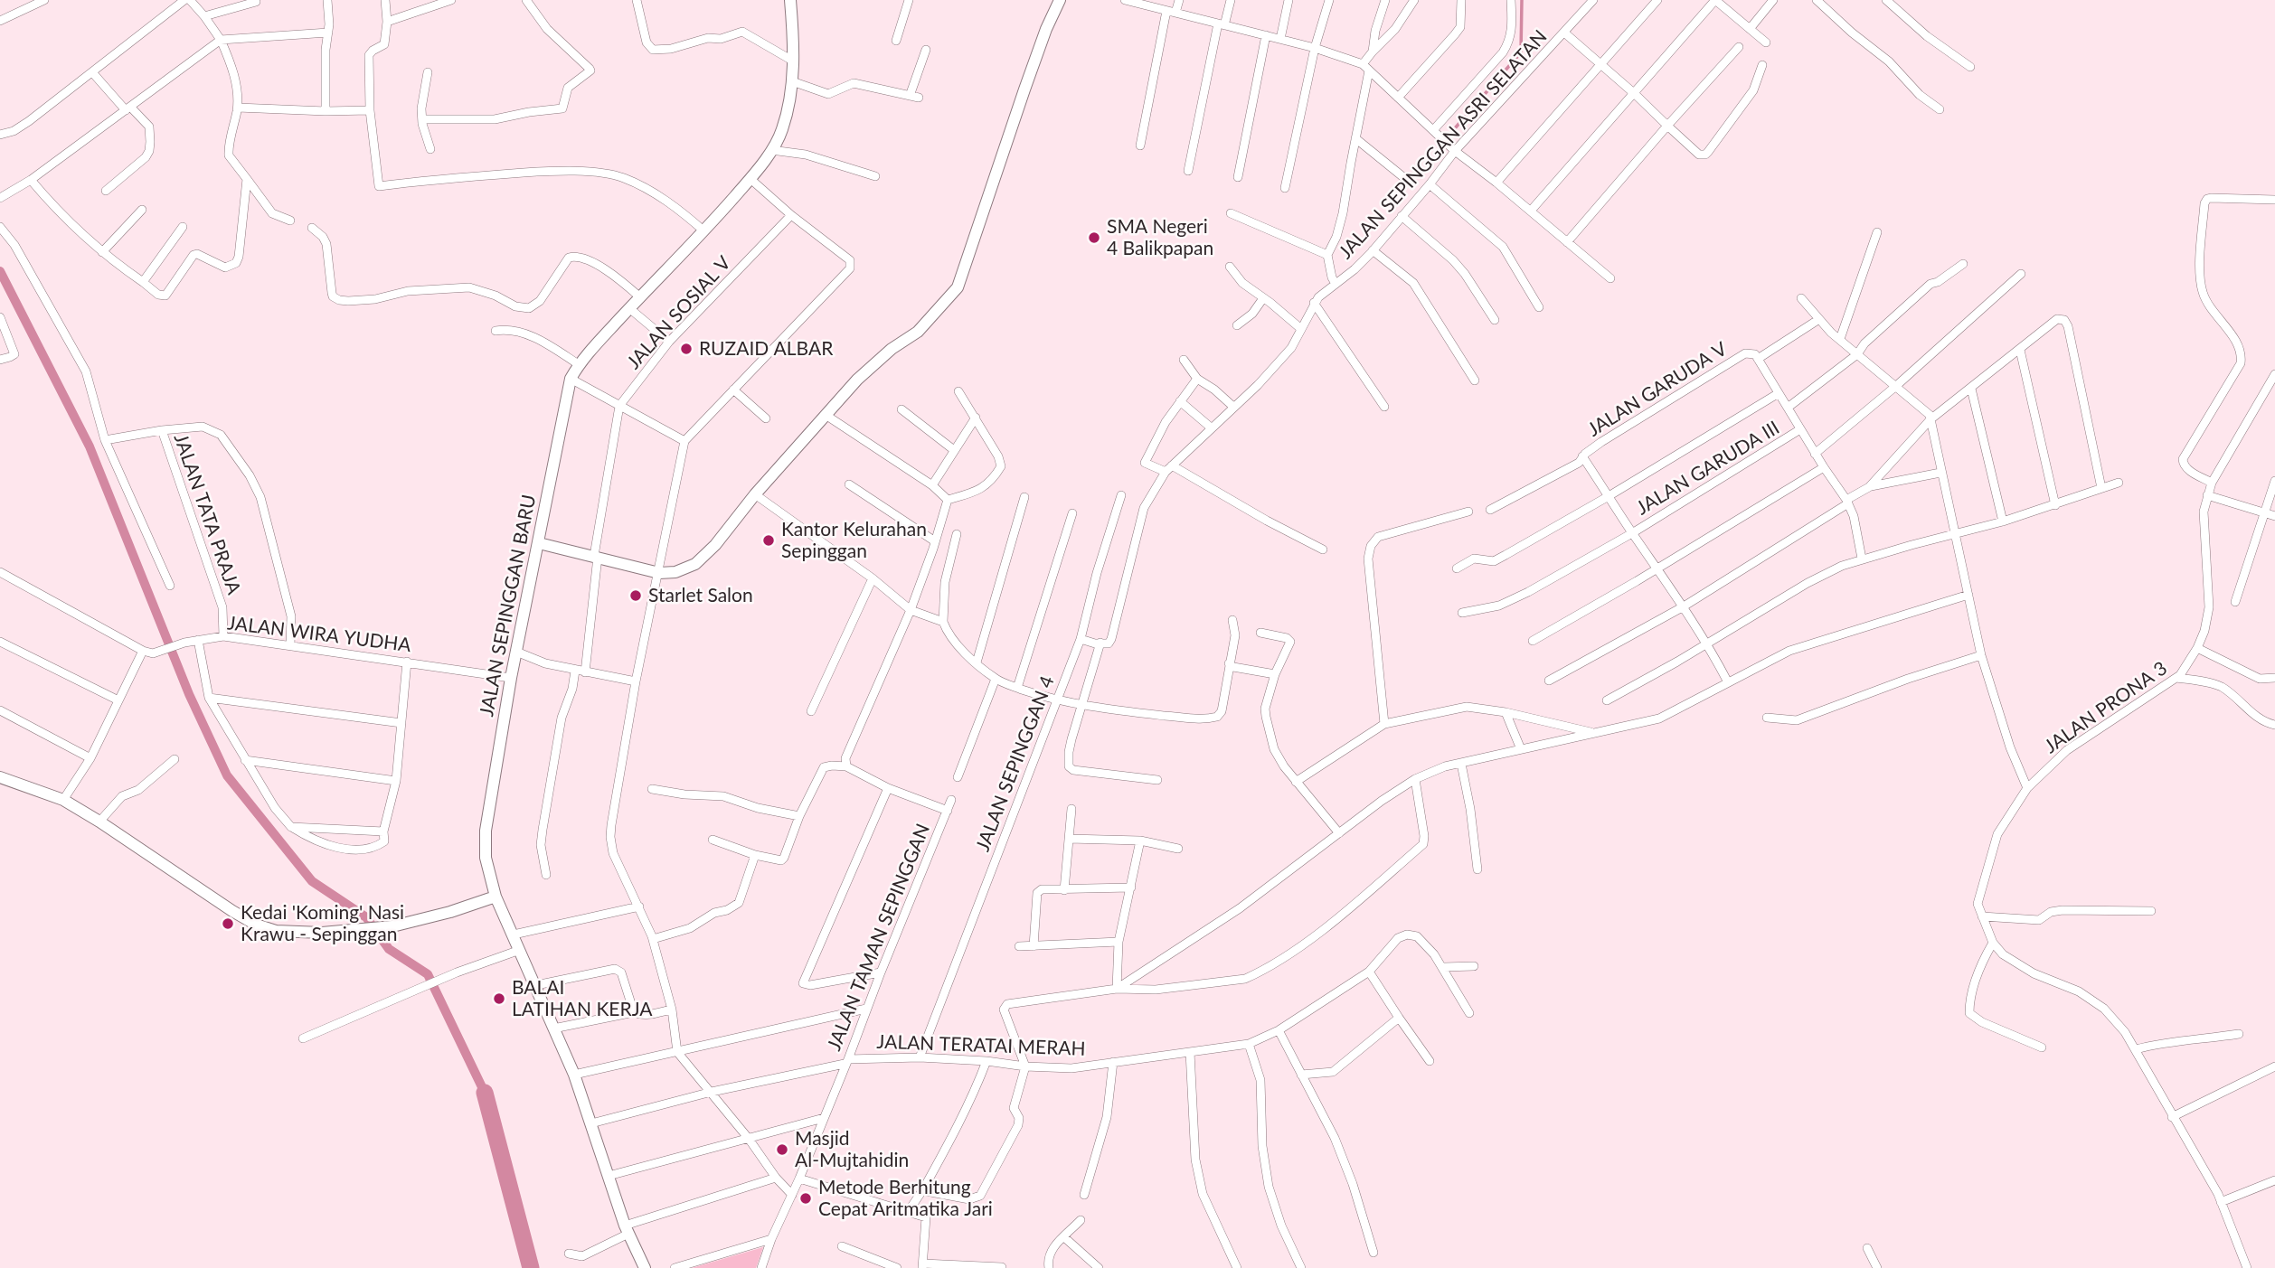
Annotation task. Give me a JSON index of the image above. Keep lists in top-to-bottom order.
{
  "streets": {
    "street": [
      "JALAN SEPINGGAN ASRI SELATAN",
      "JALAN SOSIAL V",
      "JALAN GARUDA V",
      "JALAN GARUDA III",
      "JALAN TATA PRAJA",
      "JALAN SEPINGGAN BARU",
      "JALAN WIRA YUDHA",
      "JALAN PRONA 3",
      "JALAN SEPINGGAN 4",
      "JALAN TAMAN SEPINGGAN",
      "JALAN TERATAI MERAH"
    ]
  },
  "crossings": [
    ["JALAN TATA PRAJA", "JALAN WIRA YUDHA"],
    ["JALAN SEPINGGAN BARU", "JALAN WIRA YUDHA"],
    ["JALAN SEPINGGAN BARU", "JALAN TERATAI MERAH"],
    ["JALAN SEPINGGAN 4", "JALAN TERATAI MERAH"],
    ["JALAN TAMAN SEPINGGAN", "JALAN TERATAI MERAH"]
  ],
  "places": [
    "SMA Negeri 4 Balikpapan",
    "RUZAID ALBAR",
    "Kantor Kelurahan Sepinggan",
    "Starlet Salon",
    "Kedai 'Koming' Nasi Krawu - Sepinggan",
    "BALAI LATIHAN KERJA",
    "Masjid Al-Mujtahidin",
    "Metode Berhitung Cepat Aritmatika Jari"
  ]
}
